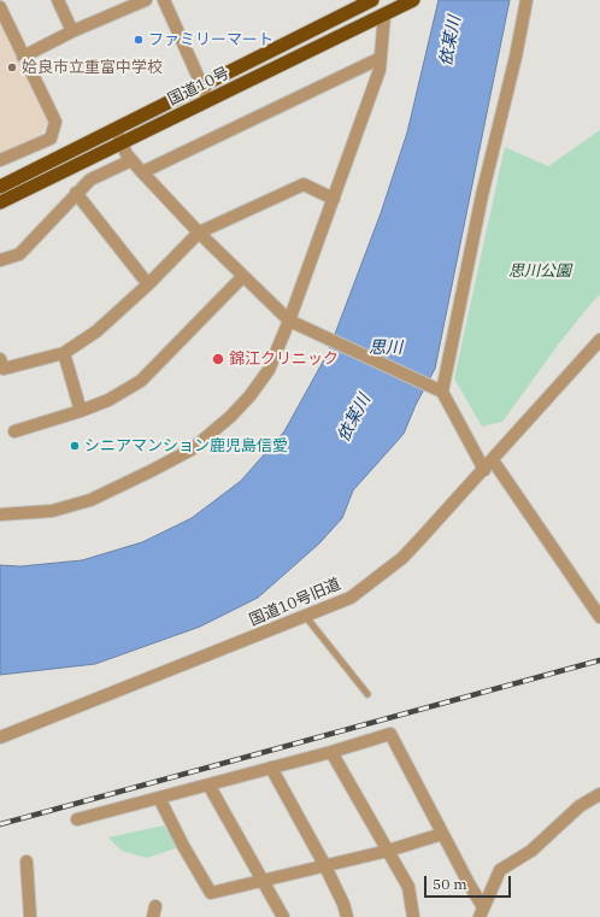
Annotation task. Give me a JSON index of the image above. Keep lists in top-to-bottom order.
{
  "streets": {
    "highway": ["国道10号"],
    "street": ["国道10号旧道"]
  },
  "water": ["依某川", "思川"],
  "parks": ["思川公園"],
  "places": [
    "ファミリーマート",
    "姶良市立重富中学校",
    "錦江クリニック",
    "シニアマンション鹿児島信愛"
  ],
  "scale_bar": "50 m"
}
